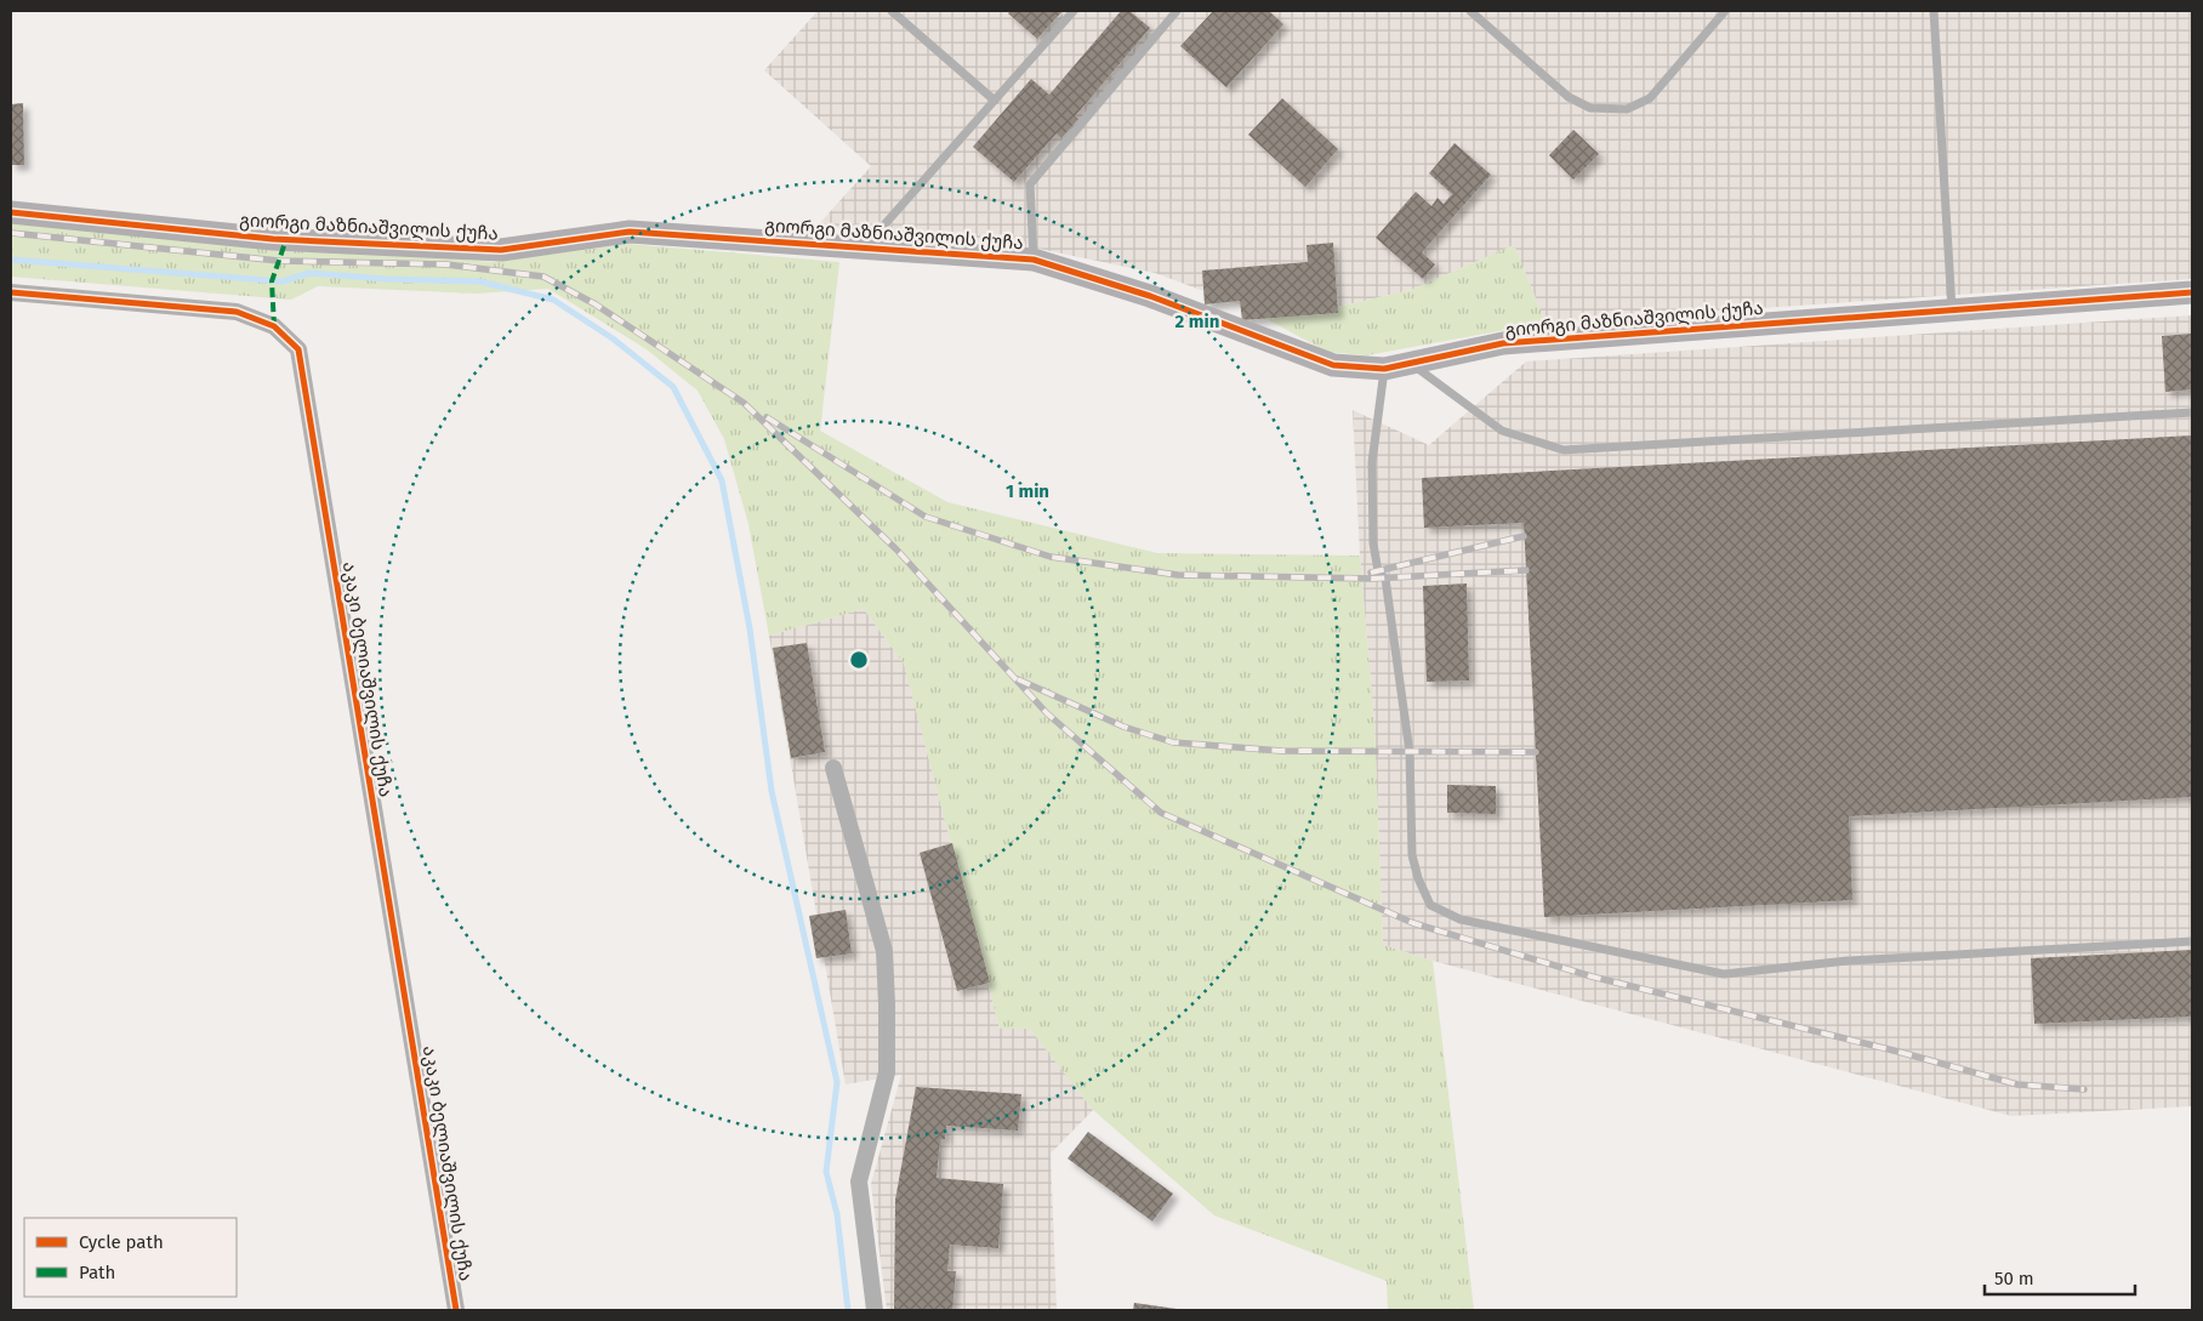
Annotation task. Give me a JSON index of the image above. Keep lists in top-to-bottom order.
{
  "streets": {
    "street": ["გიორგი მაზნიაშვილის ქუჩა", "აკაკი ბელიაშვილის ქუჩა"]
  },
  "legend": ["Cycle path", "Path"],
  "scale_bar": "50 m",
  "rings": ["2 min", "1 min"]
}
